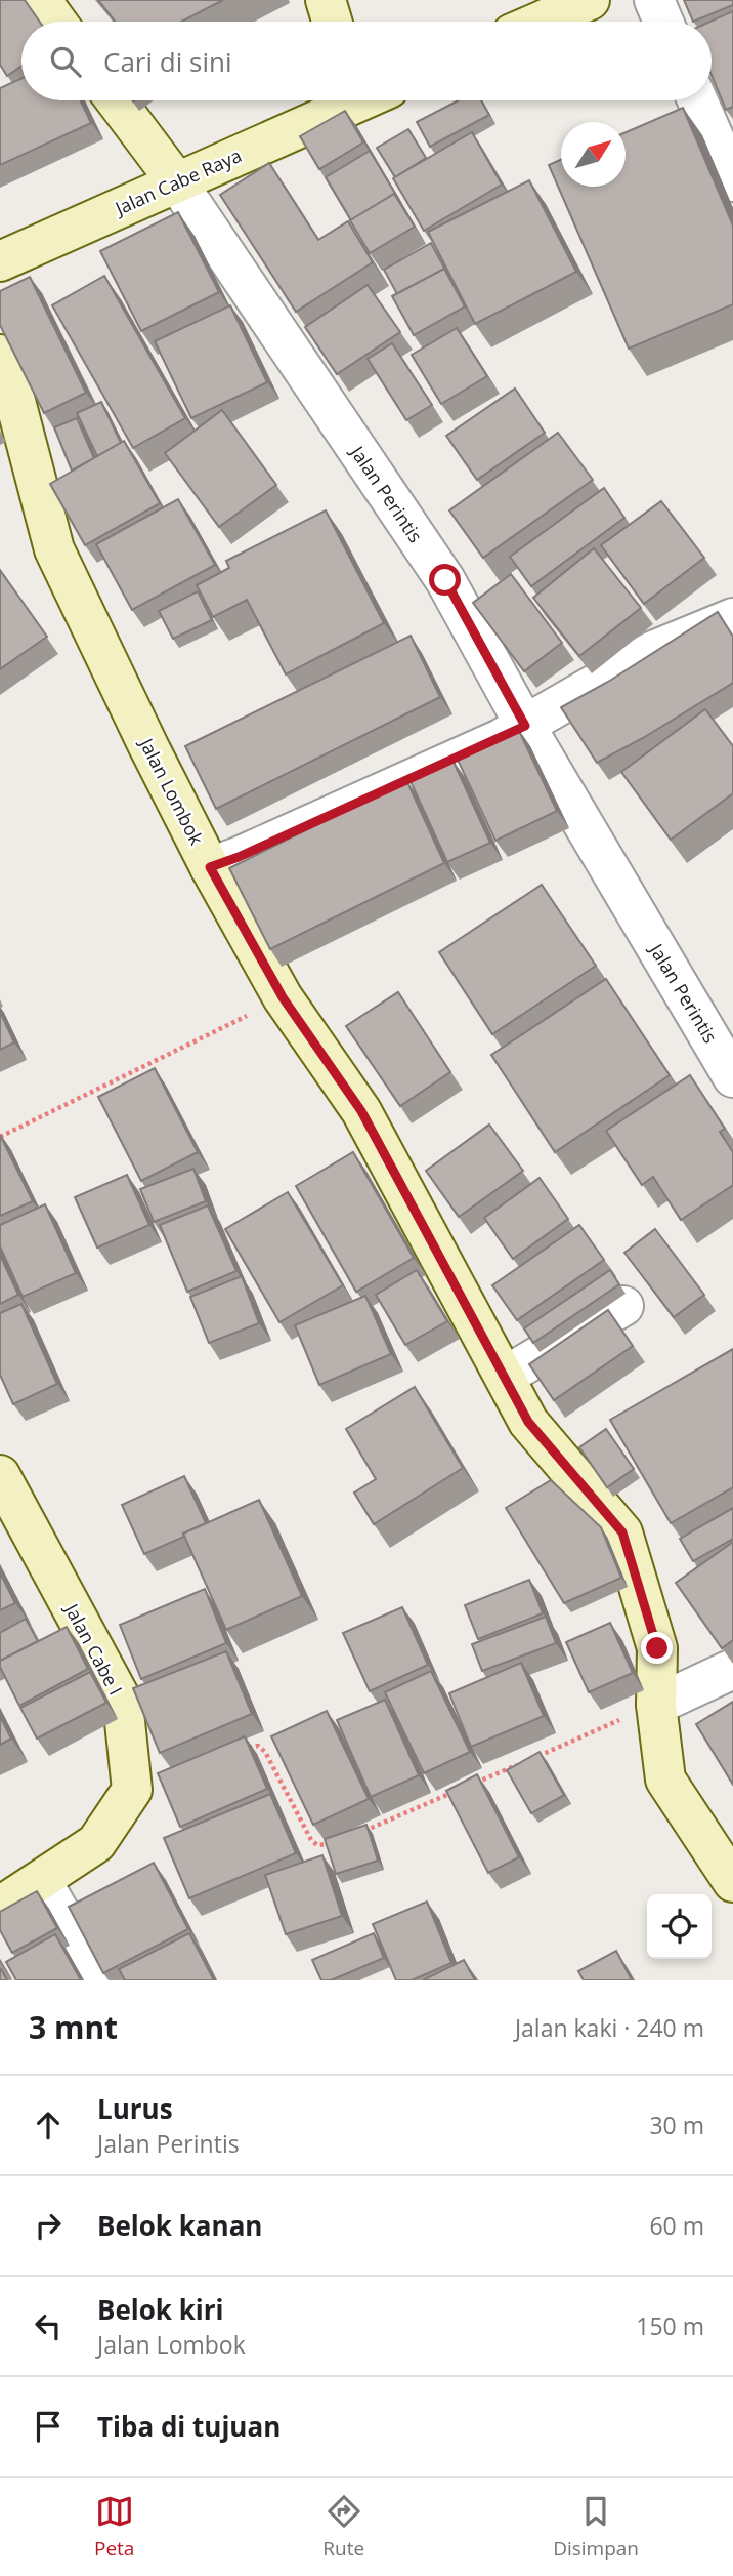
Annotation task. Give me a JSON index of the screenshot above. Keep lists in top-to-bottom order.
{
  "streets": {
    "street": [
      "Jalan Cabe Raya",
      "Jalan Perintis",
      "Jalan Lombok",
      "Jalan Cabe I"
    ]
  },
  "crossings": [
    ["Jalan Cabe Raya", "Jalan Perintis"]
  ],
  "north": "top right",
  "page": {
    "search": "Cari di sini",
    "heading": ["3 mnt", "Jalan kaki · 240 m"],
    "list": [
      ["Lurus", "Jalan Perintis", "30 m"],
      ["Belok kanan", "60 m"],
      ["Belok kiri", "Jalan Lombok", "150 m"],
      "Tiba di tujuan"
    ],
    "nav": ["Peta", "Rute", "Disimpan"]
  }
}
